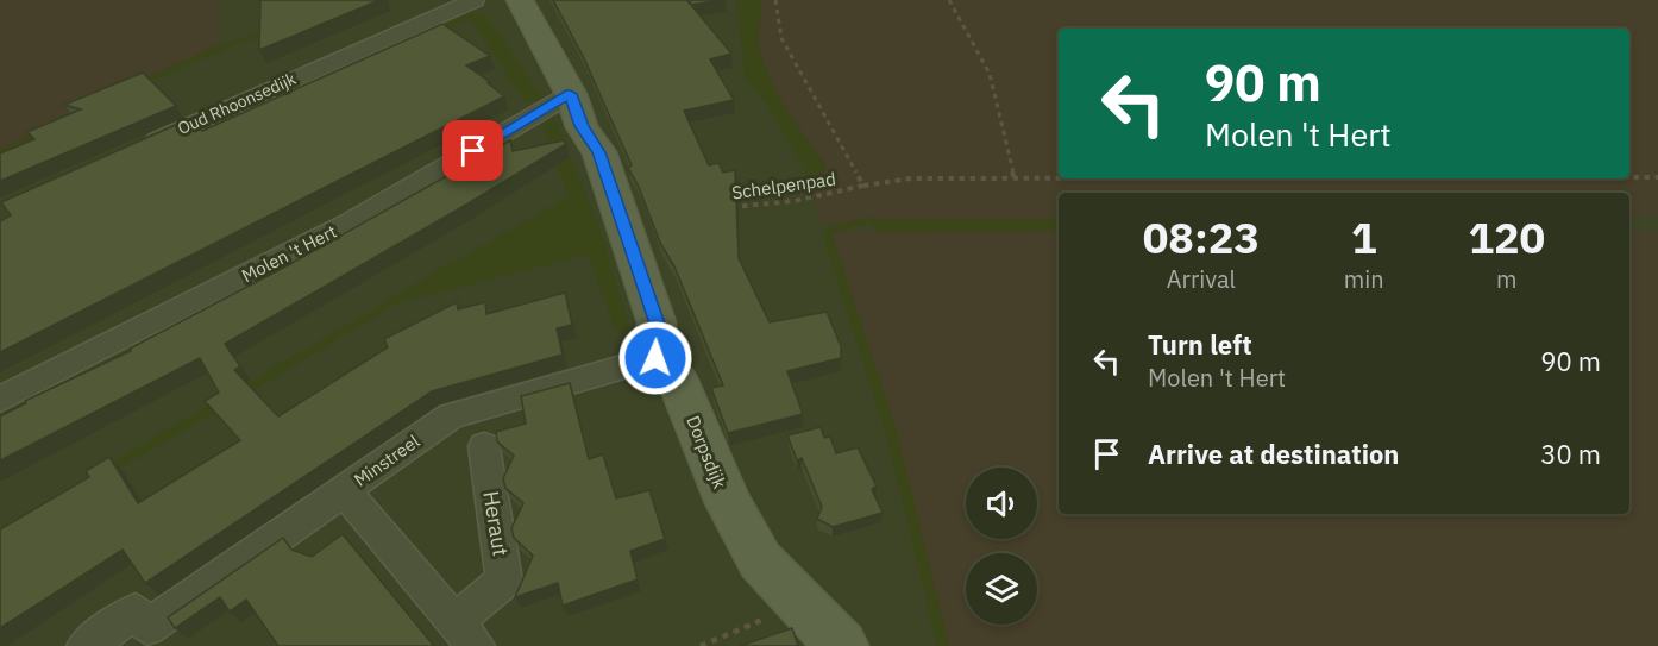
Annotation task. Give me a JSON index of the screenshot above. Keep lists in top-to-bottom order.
{
  "streets": {
    "street": [
      "Oud Rhoonsedijk",
      "Molen 't Hert",
      "Dorpsdijk",
      "Minstreel",
      "Heraut"
    ],
    "path": ["Schelpenpad"]
  },
  "crossings": [
    ["Dorpsdijk", "Minstreel"],
    ["Minstreel", "Heraut"]
  ],
  "page": {
    "turn": ["90 m", "Molen 't Hert"],
    "eta": [
      "08:23",
      "Arrival",
      "1",
      "min",
      "120",
      "m"
    ],
    "list": [
      {
        "name": "Turn left",
        "note": "Molen 't Hert",
        "value": "90 m"
      },
      {
        "name": "Arrive at destination",
        "value": "30 m"
      }
    ]
  }
}
